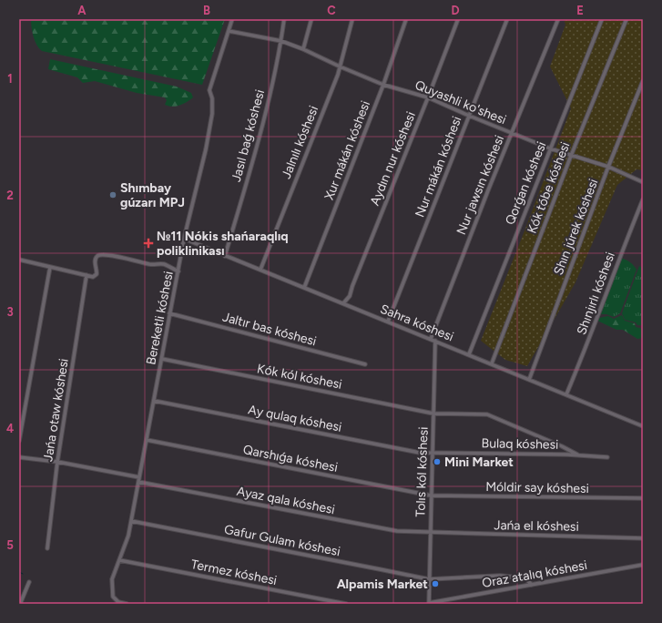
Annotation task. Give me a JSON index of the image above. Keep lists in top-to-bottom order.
{
  "streets": {
    "street": [
      "Quyashli ko'shesi",
      "Jasıl baǵ kóshesi",
      "Jalnılı kóshesi",
      "Xur mákán kóshesi",
      "Aydın nur kóshesi",
      "Nur mákán kóshesi",
      "Qorǵan kóshesi",
      "Nur jawsın kóshesi",
      "Kók tóbe kóshesi",
      "Shın júrek kóshesi",
      "Shınjırlı kóshesi",
      "Bereketli kóshesi",
      "Sahra kóshesi",
      "Jaltır bas kóshesi",
      "Kók kól kóshesi",
      "Jańa otaw kóshesi",
      "Ay qulaq kóshesi",
      "Bulaq kóshesi",
      "Qarshıǵa kóshesi",
      "Tolıs kól kóshesi",
      "Móldir say kóshesi",
      "Ayaz qala kóshesi",
      "Jańa el kóshesi",
      "Gafur Gulam kóshesi",
      "Termez kóshesi",
      "Oraz atalıq kóshesi"
    ]
  },
  "crossings": [
    ["Quyashli ko'shesi", "Jasıl baǵ kóshesi"],
    ["Quyashli ko'shesi", "Jalnılı kóshesi"],
    ["Quyashli ko'shesi", "Xur mákán kóshesi"],
    ["Quyashli ko'shesi", "Aydın nur kóshesi"],
    ["Quyashli ko'shesi", "Nur mákán kóshesi"],
    ["Quyashli ko'shesi", "Qorǵan kóshesi"],
    ["Quyashli ko'shesi", "Nur jawsın kóshesi"],
    ["Quyashli ko'shesi", "Kók tóbe kóshesi"],
    ["Quyashli ko'shesi", "Shın júrek kóshesi"],
    ["Quyashli ko'shesi", "Bereketli kóshesi"],
    ["Jasıl baǵ kóshesi", "Sahra kóshesi"],
    ["Jalnılı kóshesi", "Sahra kóshesi"],
    ["Xur mákán kóshesi", "Sahra kóshesi"],
    ["Aydın nur kóshesi", "Sahra kóshesi"],
    ["Nur mákán kóshesi", "Sahra kóshesi"],
    ["Qorǵan kóshesi", "Sahra kóshesi"],
    ["Nur jawsın kóshesi", "Sahra kóshesi"],
    ["Kók tóbe kóshesi", "Sahra kóshesi"],
    ["Shın júrek kóshesi", "Sahra kóshesi"],
    ["Shınjırlı kóshesi", "Sahra kóshesi"],
    ["Bereketli kóshesi", "Sahra kóshesi"],
    ["Bereketli kóshesi", "Jaltır bas kóshesi"],
    ["Bereketli kóshesi", "Kók kól kóshesi"],
    ["Bereketli kóshesi", "Ay qulaq kóshesi"],
    ["Bereketli kóshesi", "Qarshıǵa kóshesi"],
    ["Bereketli kóshesi", "Ayaz qala kóshesi"],
    ["Bereketli kóshesi", "Gafur Gulam kóshesi"],
    ["Bereketli kóshesi", "Termez kóshesi"],
    ["Sahra kóshesi", "Tolıs kól kóshesi"],
    ["Kók kól kóshesi", "Bulaq kóshesi"],
    ["Kók kól kóshesi", "Tolıs kól kóshesi"],
    ["Jańa otaw kóshesi", "Ayaz qala kóshesi"],
    ["Ay qulaq kóshesi", "Bulaq kóshesi"],
    ["Ay qulaq kóshesi", "Tolıs kól kóshesi"],
    ["Bulaq kóshesi", "Tolıs kól kóshesi"],
    ["Qarshıǵa kóshesi", "Tolıs kól kóshesi"],
    ["Qarshıǵa kóshesi", "Móldir say kóshesi"],
    ["Tolıs kól kóshesi", "Móldir say kóshesi"],
    ["Tolıs kól kóshesi", "Ayaz qala kóshesi"],
    ["Tolıs kól kóshesi", "Jańa el kóshesi"],
    ["Tolıs kól kóshesi", "Gafur Gulam kóshesi"],
    ["Tolıs kól kóshesi", "Oraz atalıq kóshesi"],
    ["Ayaz qala kóshesi", "Jańa el kóshesi"],
    ["Gafur Gulam kóshesi", "Oraz atalıq kóshesi"]
  ],
  "places": {
    "other": ["Shımbay gúzarı MPJ", "Mini Market", "Alpamis Market"],
    "health": ["№11 Nókis shańaraqlıq poliklinikası"]
  },
  "grid": {
    "columns": [
      "A",
      "B",
      "C",
      "D",
      "E"
    ],
    "rows": [
      "1",
      "2",
      "3",
      "4",
      "5"
    ]
  }
}
